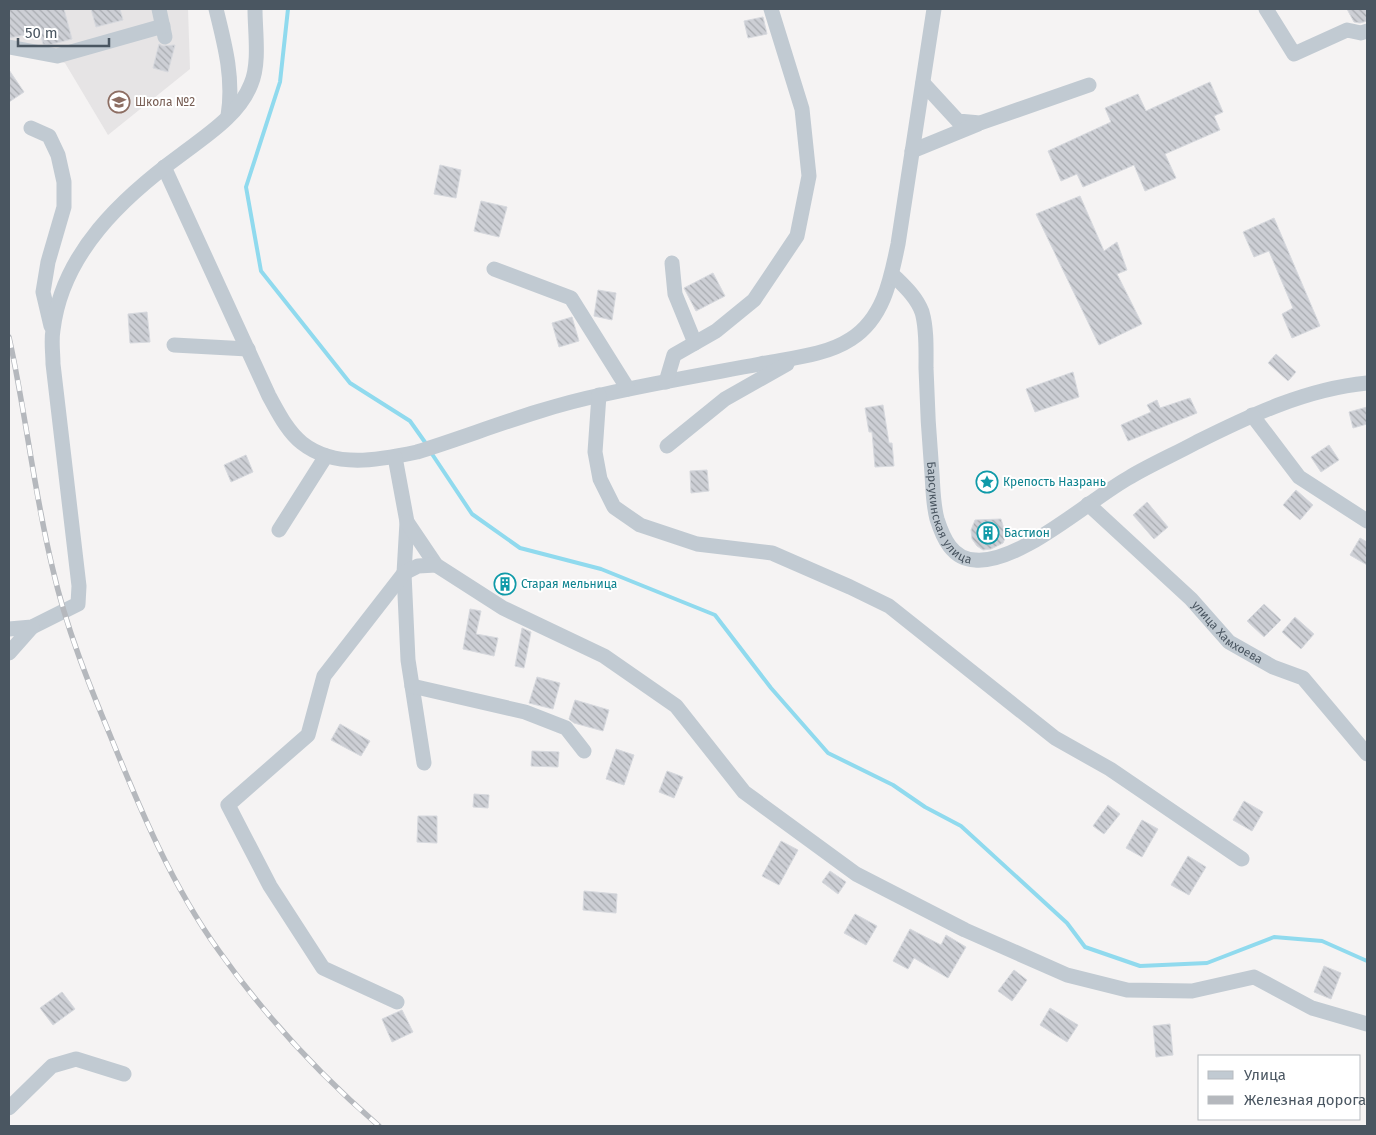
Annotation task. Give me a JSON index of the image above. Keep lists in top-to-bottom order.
{
  "streets": {
    "street": ["Барсукинская улица", "улица Хамхоева"]
  },
  "crossings": [
    ["Барсукинская улица", "улица Хамхоева"]
  ],
  "places": {
    "school or university": ["Школа №2"],
    "place": ["Крепость Назрань"],
    "building": ["Бастион", "Старая мельница"]
  },
  "legend": ["Улица", "Железная дорога"],
  "scale_bar": "50 m"
}
